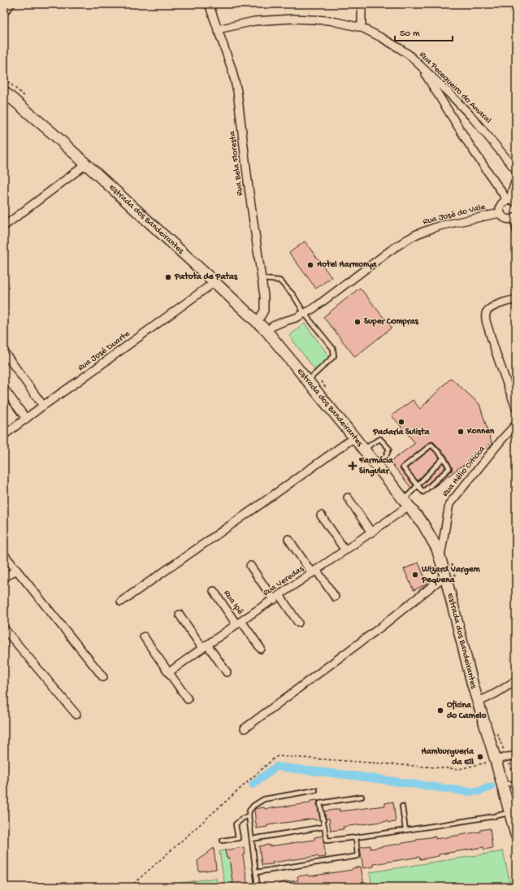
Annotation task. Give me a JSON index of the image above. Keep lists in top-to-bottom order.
{
  "streets": {
    "main road": ["Estrada dos Bandeirantes"],
    "street": [
      "Rua Pecegueiro do Amaral",
      "Rua Bela Floresta",
      "Rua José do Vale",
      "Rua José Duarte",
      "Rua Hélio Oiticica",
      "Rua Veredas",
      "Rua Ipê"
    ]
  },
  "crossings": [
    ["Rua Pecegueiro do Amaral", "Rua Bela Floresta"],
    ["Rua Bela Floresta", "Estrada dos Bandeirantes"],
    ["Rua José do Vale", "Estrada dos Bandeirantes"],
    ["Estrada dos Bandeirantes", "Rua José Duarte"],
    ["Estrada dos Bandeirantes", "Rua Hélio Oiticica"],
    ["Estrada dos Bandeirantes", "Rua Veredas"],
    ["Rua Veredas", "Rua Ipê"]
  ],
  "places": {
    "other": [
      "Hotel Harmonya",
      "Patota de Patas",
      "Super Compras",
      "Padaria Sulista",
      "Konnen",
      "Wizard Vargem Pequena",
      "Oficina do Camelo",
      "Hamburgueria da Ell"
    ],
    "health": ["Farmácia Singular"]
  },
  "scale_bar": "50 m"
}
